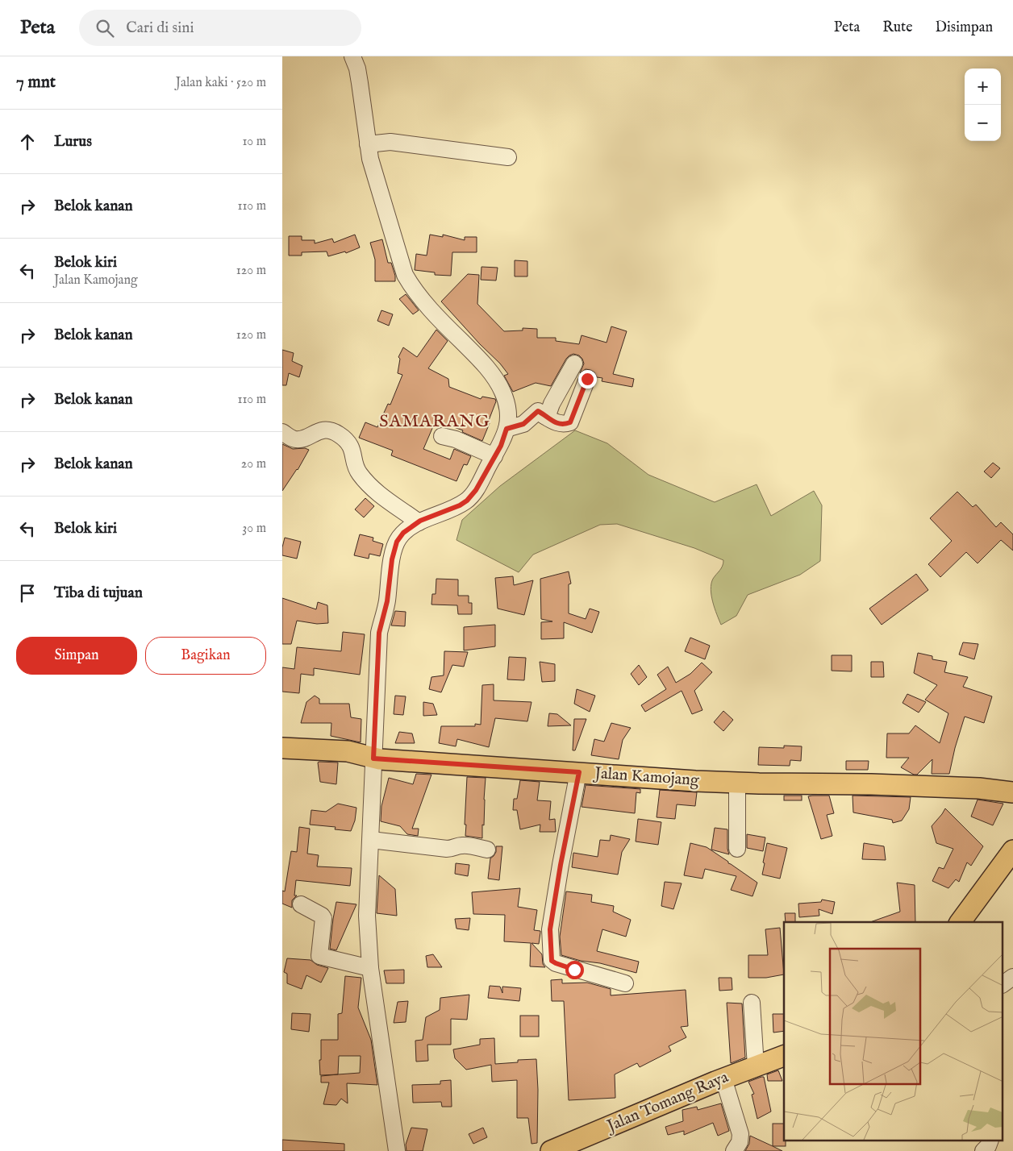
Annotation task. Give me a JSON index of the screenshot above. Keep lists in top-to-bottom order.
{
  "streets": {
    "main road": ["Jalan Kamojang", "Jalan Tomang Raya"]
  },
  "districts": ["SAMARANG"],
  "page": {
    "header": "Peta",
    "search": "Cari di sini",
    "nav": ["Peta", "Rute", "Disimpan"],
    "heading": ["7 mnt", "Jalan kaki · 520 m"],
    "map_buttons": ["+", "−"],
    "list": [
      ["Lurus", "10 m"],
      ["Belok kanan", "110 m"],
      ["Belok kiri", "Jalan Kamojang", "120 m"],
      ["Belok kanan", "120 m"],
      ["Belok kanan", "110 m"],
      ["Belok kanan", "20 m"],
      ["Belok kiri", "30 m"],
      "Tiba di tujuan"
    ],
    "buttons": ["Simpan", "Bagikan"]
  }
}
